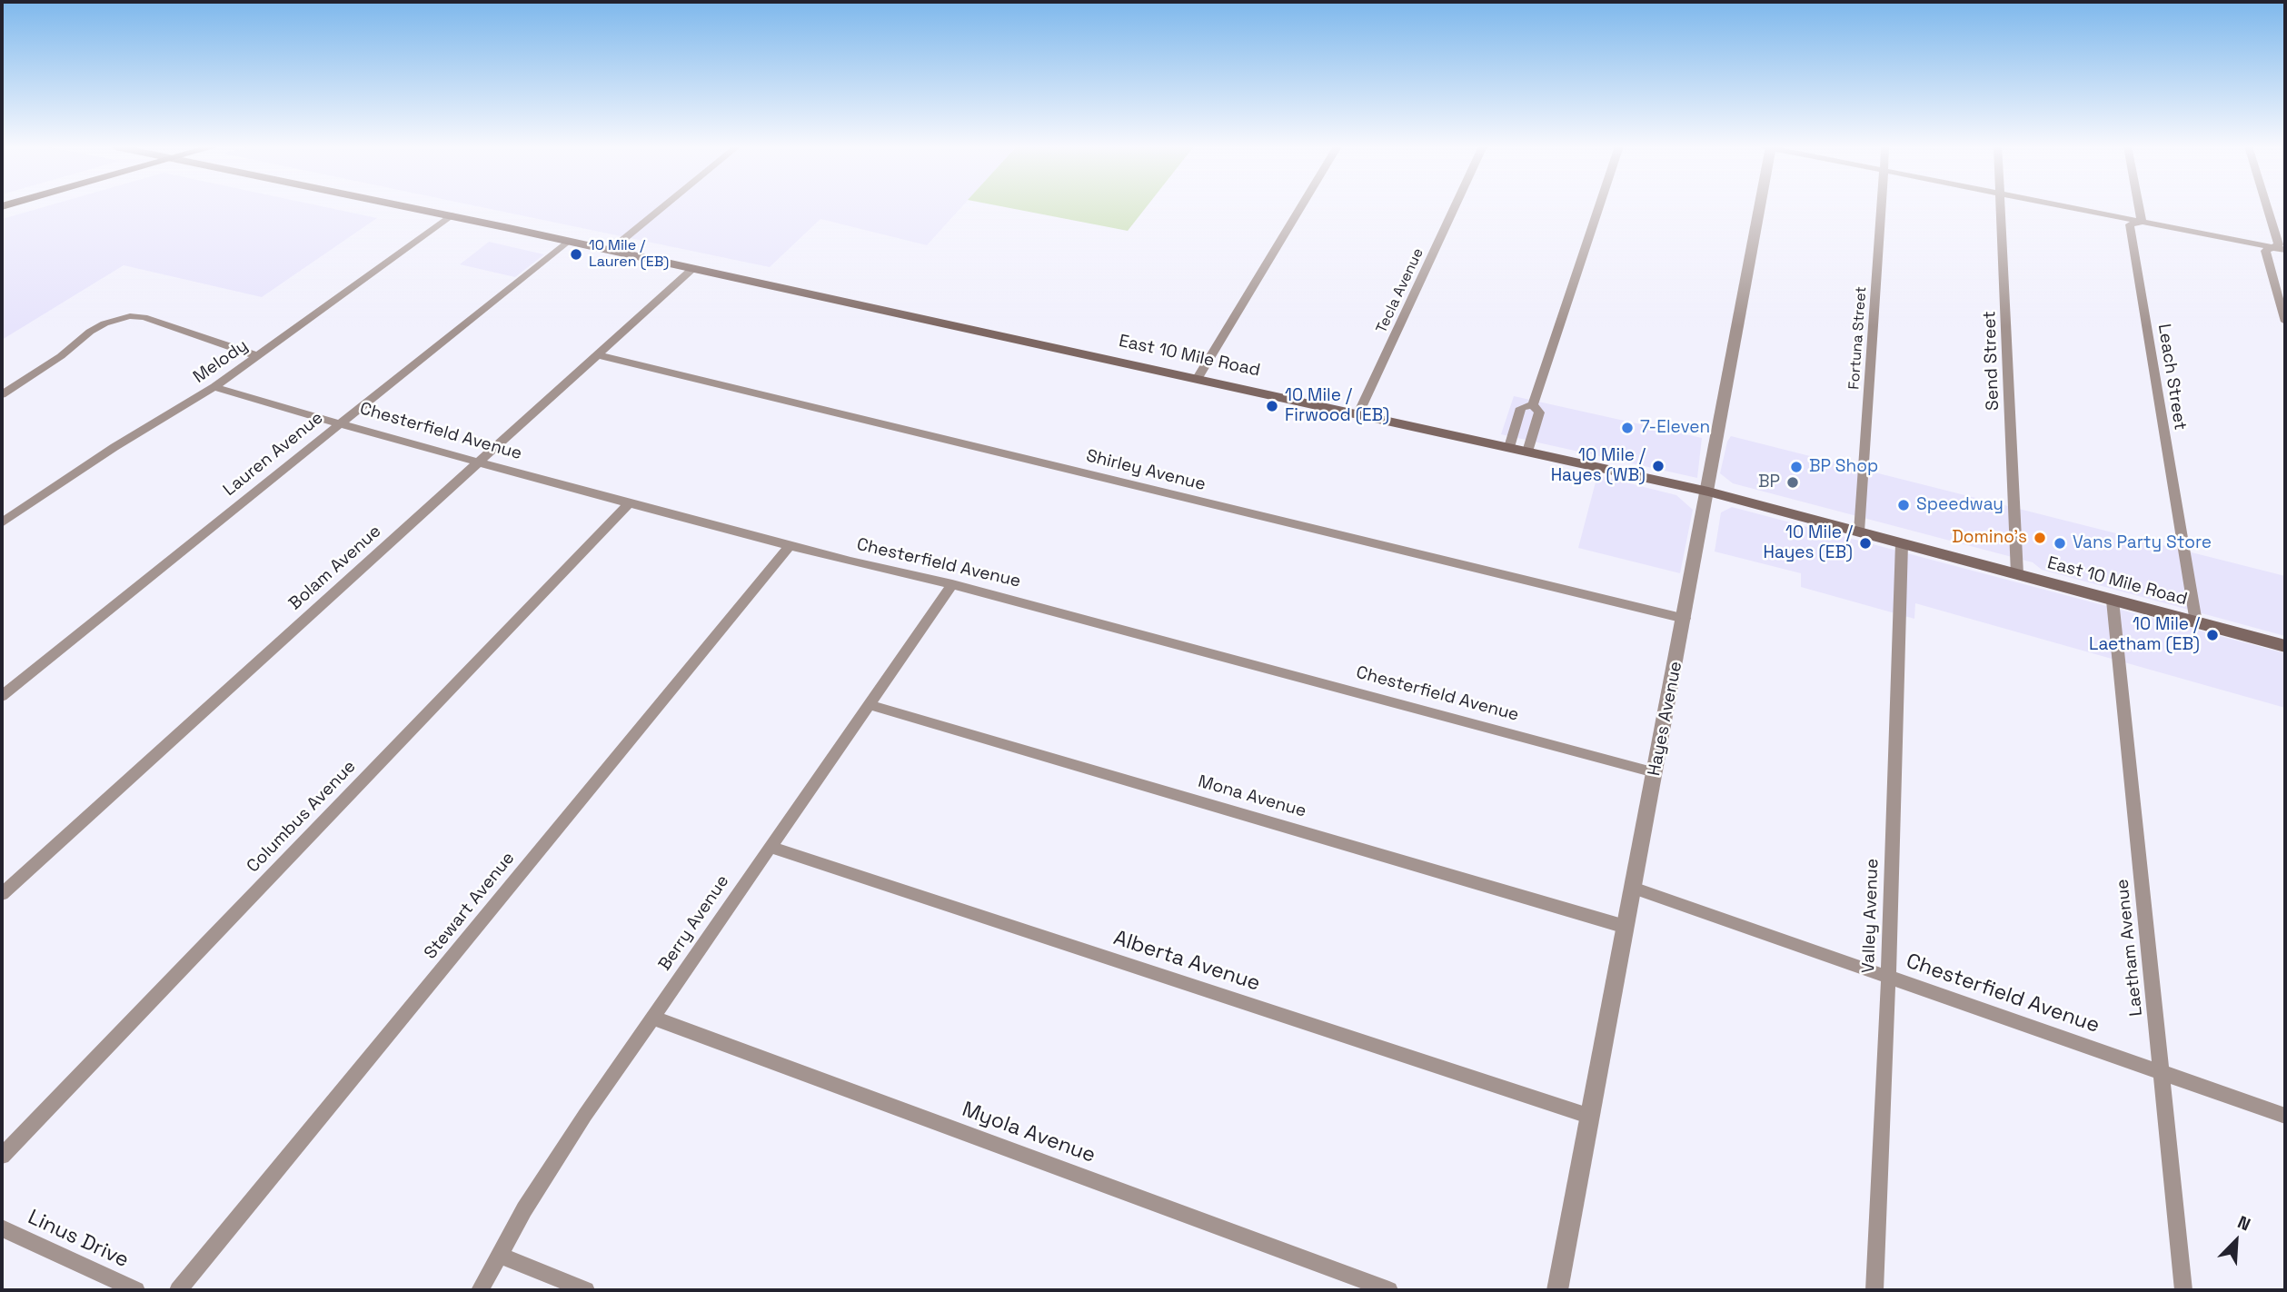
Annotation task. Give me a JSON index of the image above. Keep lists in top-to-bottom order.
{
  "streets": {
    "main road": ["East 10 Mile Road"],
    "street": [
      "Tecla Avenue",
      "Fortuna Street",
      "Send Street",
      "Melody",
      "Leach Street",
      "Chesterfield Avenue",
      "Lauren Avenue",
      "Shirley Avenue",
      "Bolam Avenue",
      "Hayes Avenue",
      "Mona Avenue",
      "Columbus Avenue",
      "Stewart Avenue",
      "Valley Avenue",
      "Berry Avenue",
      "Laetham Avenue",
      "Alberta Avenue",
      "Myola Avenue",
      "Linus Drive"
    ]
  },
  "crossings": [
    ["Tecla Avenue", "East 10 Mile Road"],
    ["Fortuna Street", "East 10 Mile Road"],
    ["East 10 Mile Road", "Send Street"],
    ["East 10 Mile Road", "Melody"],
    ["East 10 Mile Road", "Leach Street"],
    ["East 10 Mile Road", "Lauren Avenue"],
    ["East 10 Mile Road", "Bolam Avenue"],
    ["East 10 Mile Road", "Hayes Avenue"],
    ["East 10 Mile Road", "Valley Avenue"],
    ["East 10 Mile Road", "Laetham Avenue"],
    ["Melody", "Chesterfield Avenue"],
    ["Chesterfield Avenue", "Lauren Avenue"],
    ["Chesterfield Avenue", "Bolam Avenue"],
    ["Chesterfield Avenue", "Hayes Avenue"],
    ["Chesterfield Avenue", "Columbus Avenue"],
    ["Chesterfield Avenue", "Stewart Avenue"],
    ["Chesterfield Avenue", "Valley Avenue"],
    ["Chesterfield Avenue", "Berry Avenue"],
    ["Chesterfield Avenue", "Laetham Avenue"],
    ["Shirley Avenue", "Bolam Avenue"],
    ["Shirley Avenue", "Hayes Avenue"],
    ["Hayes Avenue", "Mona Avenue"],
    ["Hayes Avenue", "Alberta Avenue"],
    ["Mona Avenue", "Berry Avenue"],
    ["Berry Avenue", "Alberta Avenue"],
    ["Berry Avenue", "Myola Avenue"]
  ],
  "places": [
    "10 Mile / Lauren (EB)",
    "10 Mile / Firwood (EB)",
    "7-Eleven",
    "10 Mile / Hayes (WB)",
    "BP Shop",
    "BP",
    "Speedway",
    "Domino's",
    "10 Mile / Hayes (EB)",
    "Vans Party Store",
    "10 Mile / Laetham (EB)"
  ],
  "north": "top right"
}
